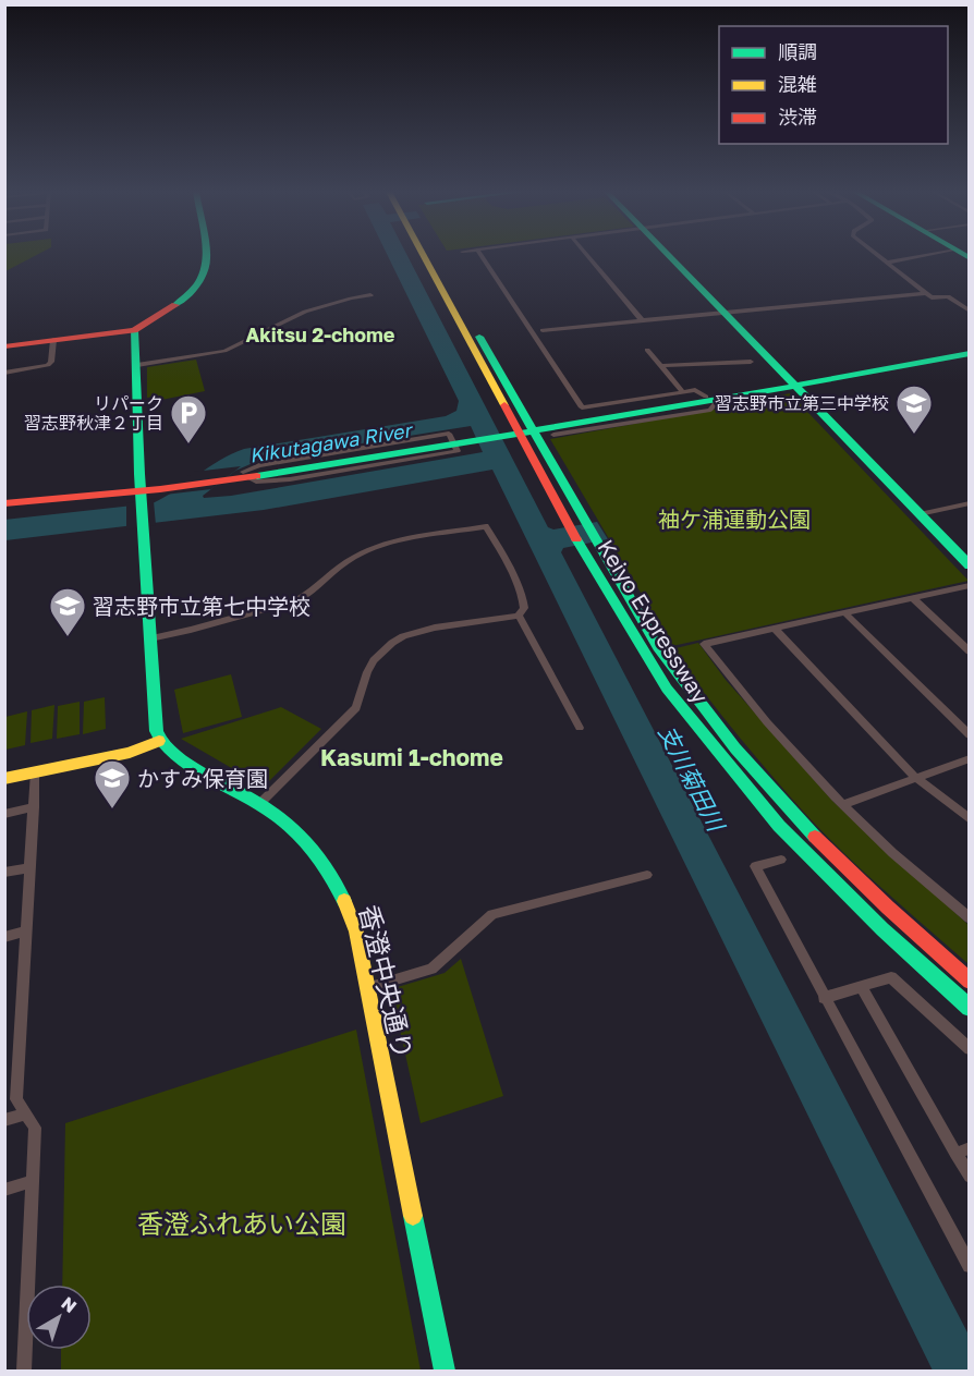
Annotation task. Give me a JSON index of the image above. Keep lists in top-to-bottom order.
{
  "streets": {
    "main road": ["Keiyo Expressway", "香澄中央通り"]
  },
  "districts": ["Akitsu 2-chome", "Kasumi 1-chome"],
  "water": ["Kikutagawa River", "支川菊田川"],
  "parks": ["袖ケ浦運動公園", "香澄ふれあい公園"],
  "places": {
    "school or university": ["習志野市立第三中学校", "習志野市立第七中学校", "かすみ保育園"],
    "parking": ["リパーク 習志野秋津２丁目"]
  },
  "legend": ["順調", "混雑", "渋滞"],
  "north": "top right"
}
